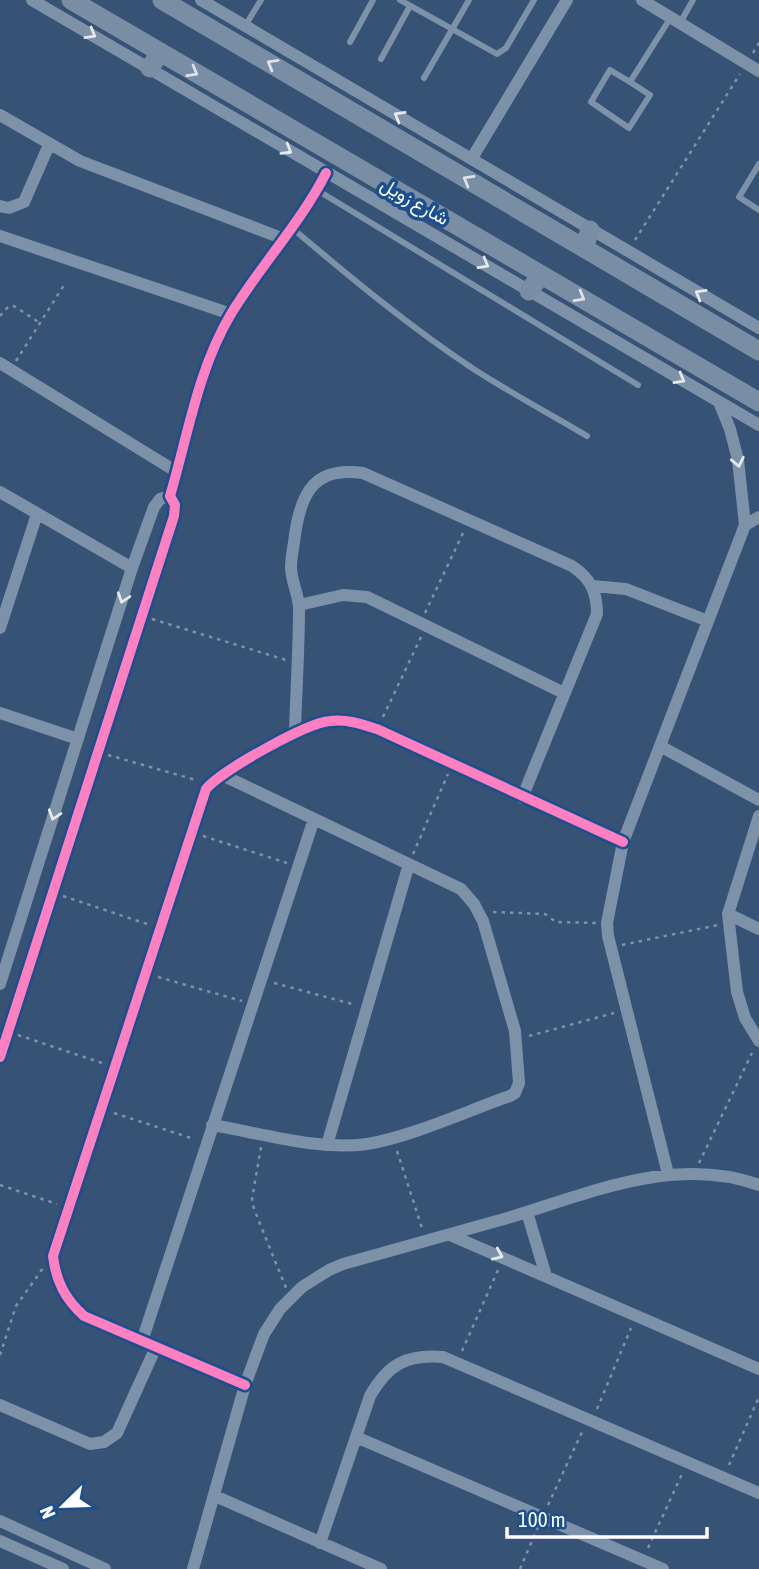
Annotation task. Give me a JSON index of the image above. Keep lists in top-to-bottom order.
{
  "streets": {
    "main road": ["شارع زويل"]
  },
  "scale_bar": "100 m",
  "north": "bottom left"
}
